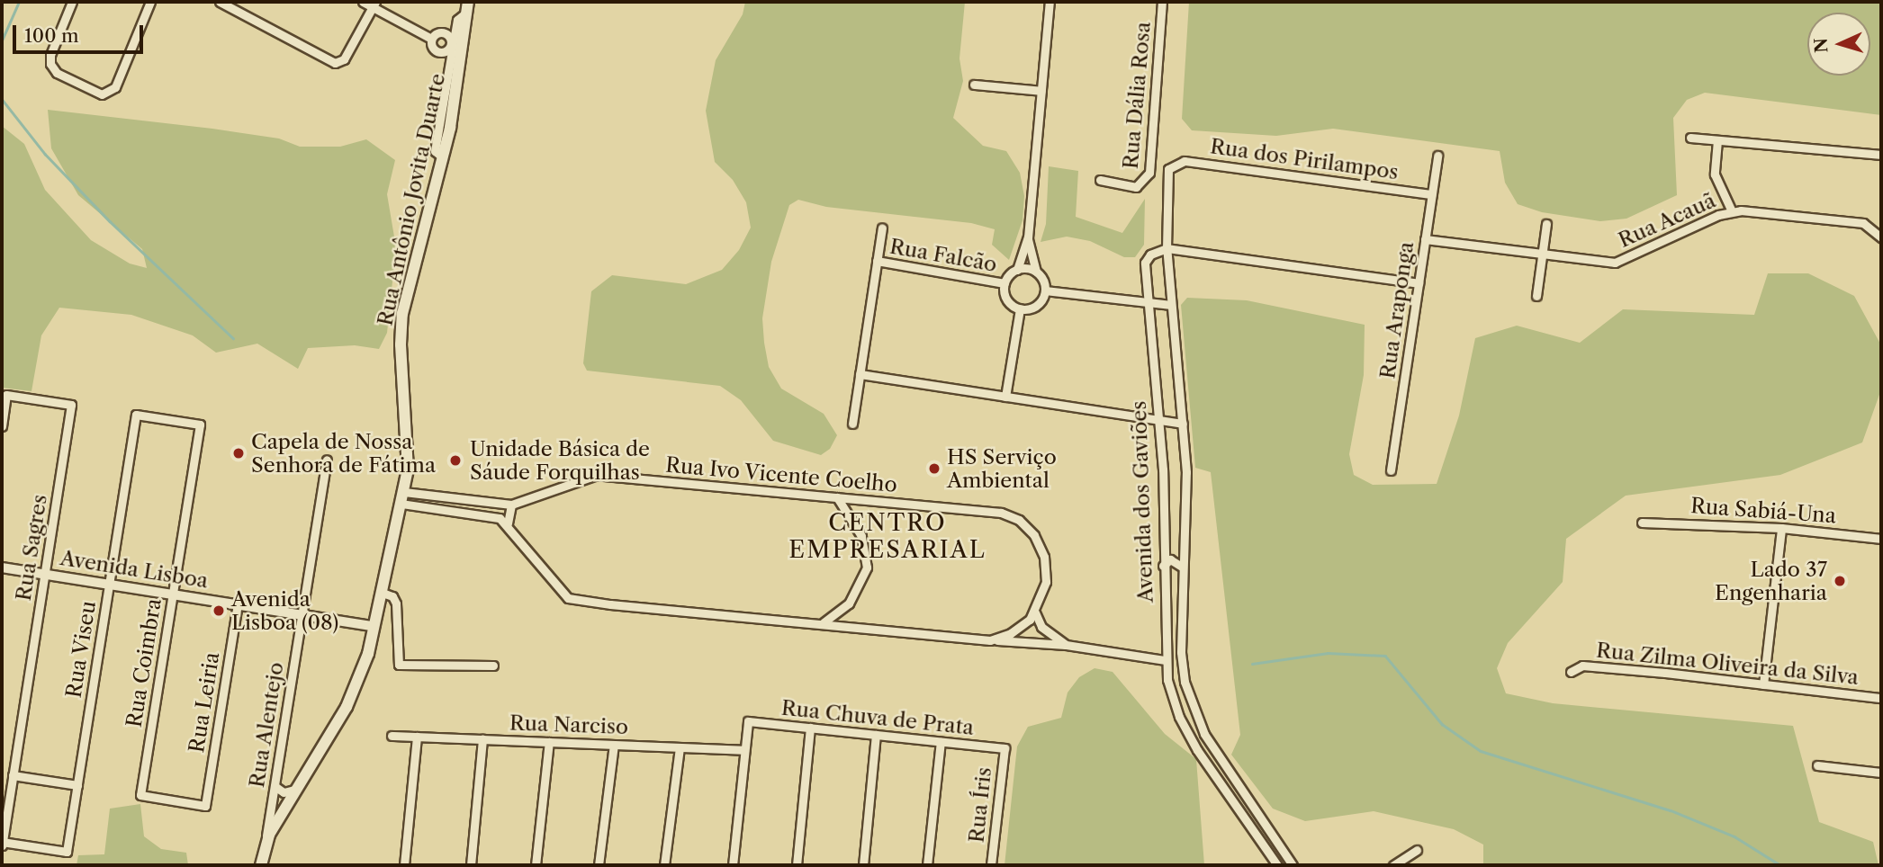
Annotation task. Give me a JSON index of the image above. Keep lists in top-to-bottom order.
{
  "streets": {
    "main road": ["Rua Antônio Jovita Duarte"],
    "street": [
      "Rua Dália Rosa",
      "Rua dos Pirilampos",
      "Rua Acauã",
      "Rua Falcão",
      "Rua Araponga",
      "Rua Ivo Vicente Coelho",
      "Avenida dos Gaviões",
      "Rua Sabiá-Una",
      "Rua Sagres",
      "Avenida Lisboa",
      "Rua Viseu",
      "Rua Coimbra",
      "Rua Zilma Oliveira da Silva",
      "Rua Leiria",
      "Rua Chuva de Prata",
      "Rua Alentejo",
      "Rua Narciso",
      "Rua Íris"
    ]
  },
  "crossings": [
    ["Rua dos Pirilampos", "Rua Araponga"],
    ["Rua dos Pirilampos", "Avenida dos Gaviões"],
    ["Rua Antônio Jovita Duarte", "Rua Ivo Vicente Coelho"],
    ["Rua Antônio Jovita Duarte", "Avenida Lisboa"],
    ["Rua Antônio Jovita Duarte", "Rua Alentejo"],
    ["Rua Acauã", "Rua Araponga"],
    ["Rua Sagres", "Avenida Lisboa"],
    ["Rua Sagres", "Rua Viseu"],
    ["Avenida Lisboa", "Rua Viseu"],
    ["Avenida Lisboa", "Rua Coimbra"],
    ["Avenida Lisboa", "Rua Leiria"],
    ["Avenida Lisboa", "Rua Alentejo"],
    ["Rua Viseu", "Rua Coimbra"],
    ["Rua Coimbra", "Rua Leiria"],
    ["Rua Chuva de Prata", "Rua Narciso"],
    ["Rua Chuva de Prata", "Rua Íris"]
  ],
  "districts": ["CENTRO EMPRESARIAL"],
  "places": [
    "Capela de Nossa Senhora de Fátima",
    "Unidade Básica de Sáude Forquilhas",
    "HS Serviço Ambiental",
    "Lado 37 Engenharia",
    "Avenida Lisboa (08)"
  ],
  "scale_bar": "100 m",
  "north": "left"
}
